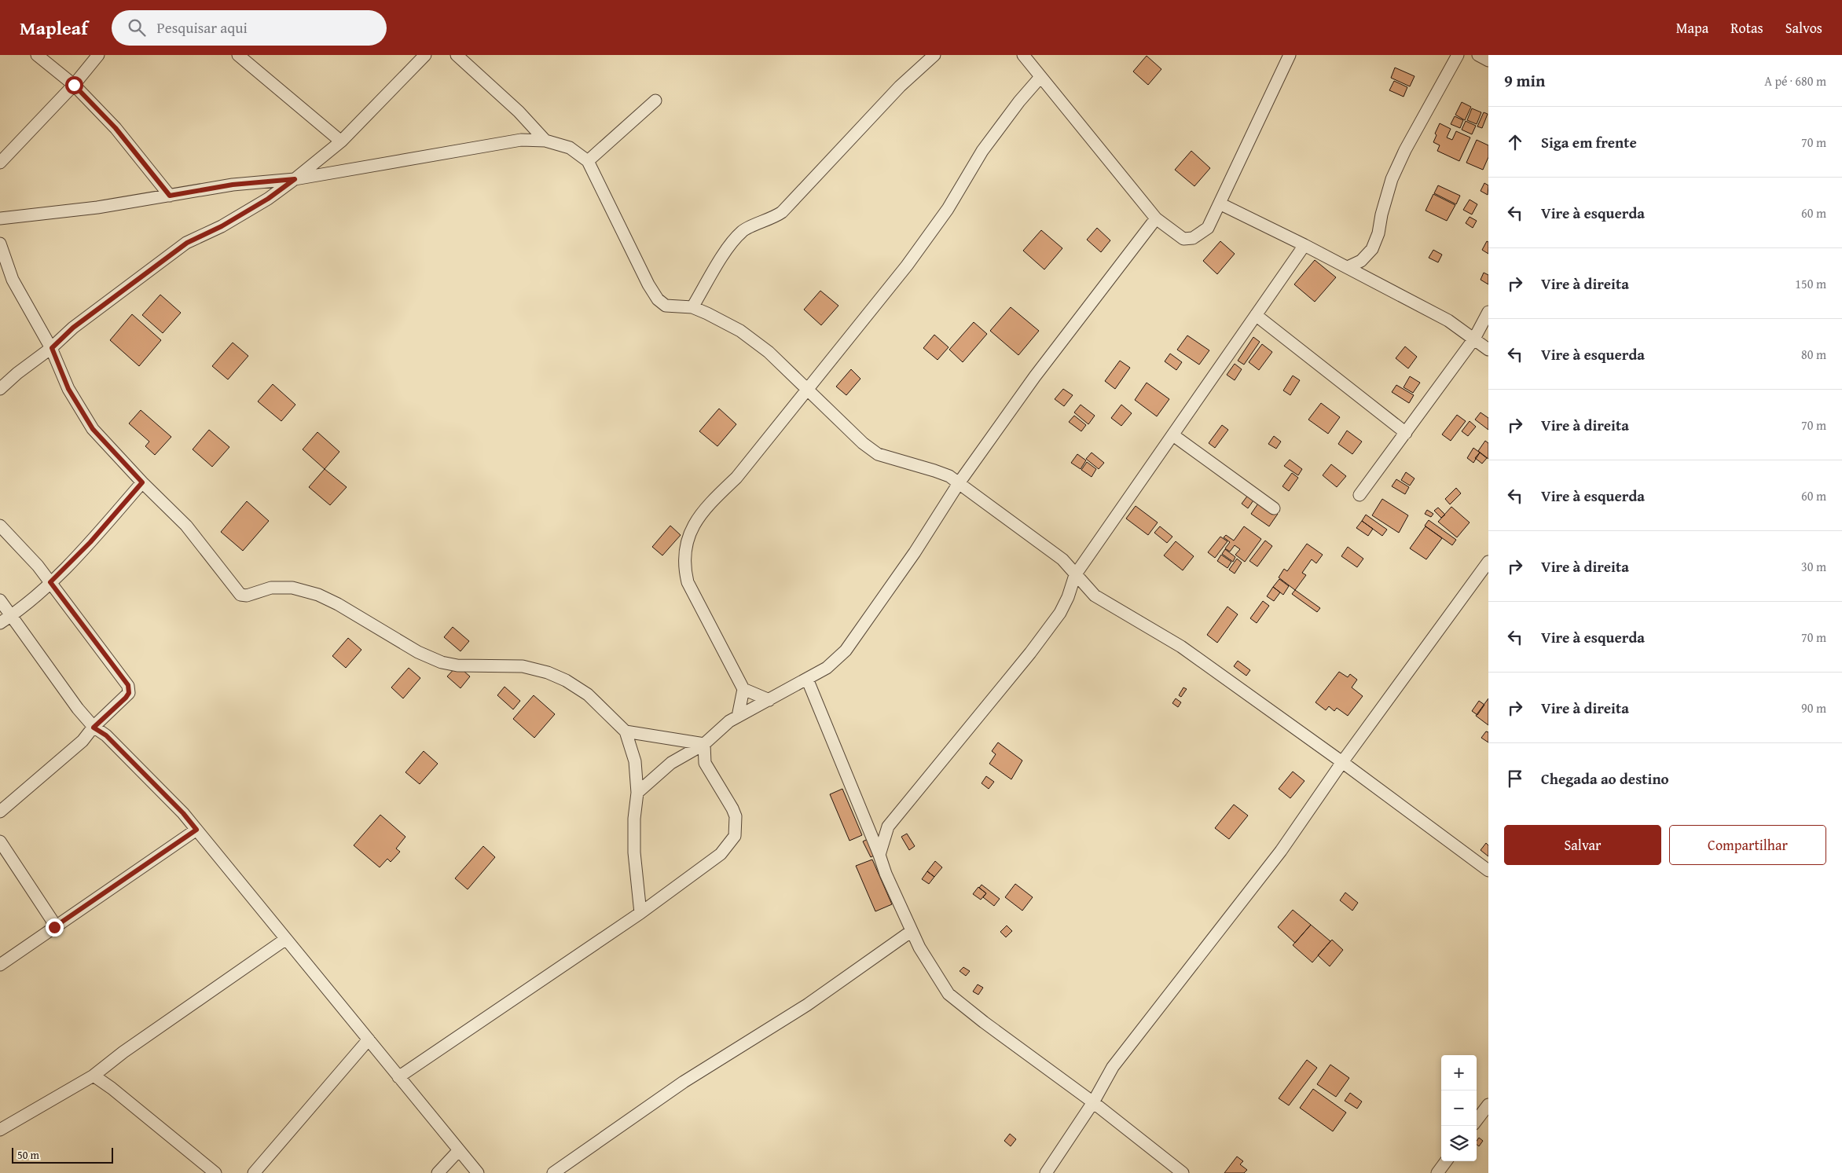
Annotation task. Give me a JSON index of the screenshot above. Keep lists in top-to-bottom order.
{
  "scale_bar": "50 m",
  "page": {
    "header": "Mapleaf",
    "search": "Pesquisar aqui",
    "nav": ["Mapa", "Rotas", "Salvos"],
    "heading": ["9 min", "A pé · 680 m"],
    "list": [
      ["Siga em frente", "70 m"],
      ["Vire à esquerda", "60 m"],
      ["Vire à direita", "150 m"],
      ["Vire à esquerda", "80 m"],
      ["Vire à direita", "70 m"],
      ["Vire à esquerda", "60 m"],
      ["Vire à direita", "30 m"],
      ["Vire à esquerda", "70 m"],
      ["Vire à direita", "90 m"],
      "Chegada ao destino"
    ],
    "buttons": ["Salvar", "Compartilhar"],
    "map_buttons": ["+", "−"],
    "scale": "50 m"
  }
}
